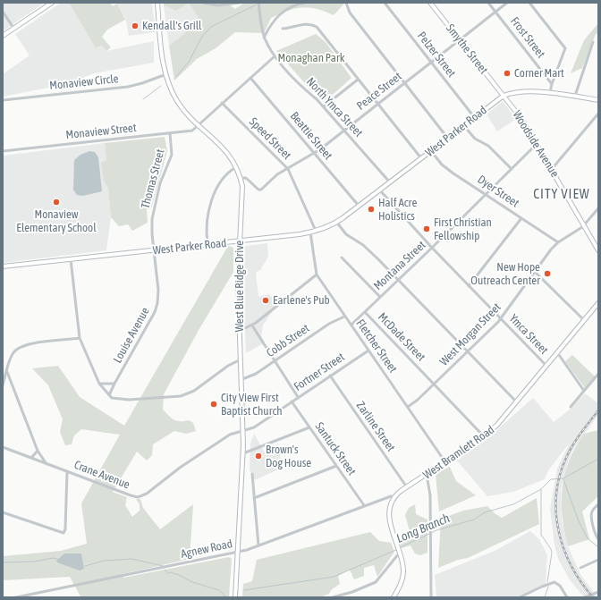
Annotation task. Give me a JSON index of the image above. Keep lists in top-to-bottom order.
{
  "streets": {
    "street": [
      "Frost Street",
      "Smythe Street",
      "Pelzer Street",
      "Monaview Circle",
      "Peace Street",
      "North Ymca Street",
      "Monaview Street",
      "West Parker Road",
      "Beattie Street",
      "Speed Street",
      "Woodside Avenue",
      "Thomas Street",
      "Dyer Street",
      "Montana Street",
      "West Blue Ridge Drive",
      "West Morgan Street",
      "Ymca Street",
      "Louise Avenue",
      "McDade Street",
      "Cobb Street",
      "Fletcher Street",
      "Fortner Street",
      "Zarline Street",
      "Santuck Street",
      "West Bramlett Road",
      "Crane Avenue",
      "Agnew Road"
    ]
  },
  "crossings": [
    ["Frost Street", "Peace Street"],
    ["Smythe Street", "Peace Street"],
    ["Smythe Street", "West Parker Road"],
    ["Smythe Street", "Woodside Avenue"],
    ["Pelzer Street", "Peace Street"],
    ["Pelzer Street", "West Parker Road"],
    ["Monaview Circle", "West Blue Ridge Drive"],
    ["Peace Street", "North Ymca Street"],
    ["Peace Street", "Beattie Street"],
    ["Peace Street", "Speed Street"],
    ["Peace Street", "West Blue Ridge Drive"],
    ["North Ymca Street", "West Parker Road"],
    ["Monaview Street", "Thomas Street"],
    ["Monaview Street", "West Blue Ridge Drive"],
    ["West Parker Road", "Beattie Street"],
    ["West Parker Road", "Speed Street"],
    ["West Parker Road", "Woodside Avenue"],
    ["West Parker Road", "Thomas Street"],
    ["West Parker Road", "Dyer Street"],
    ["West Parker Road", "West Blue Ridge Drive"],
    ["West Parker Road", "Ymca Street"],
    ["West Parker Road", "Louise Avenue"],
    ["West Parker Road", "Fletcher Street"],
    ["Woodside Avenue", "Montana Street"],
    ["Woodside Avenue", "West Morgan Street"],
    ["Thomas Street", "Louise Avenue"],
    ["Dyer Street", "Montana Street"],
    ["Dyer Street", "West Morgan Street"],
    ["Montana Street", "Ymca Street"],
    ["Montana Street", "McDade Street"],
    ["Montana Street", "Fletcher Street"],
    ["West Blue Ridge Drive", "Cobb Street"],
    ["West Blue Ridge Drive", "Fortner Street"],
    ["West Blue Ridge Drive", "Crane Avenue"],
    ["West Blue Ridge Drive", "Agnew Road"],
    ["West Morgan Street", "Ymca Street"],
    ["West Morgan Street", "McDade Street"],
    ["West Morgan Street", "Fletcher Street"],
    ["Ymca Street", "West Bramlett Road"],
    ["McDade Street", "West Bramlett Road"],
    ["Cobb Street", "Fletcher Street"],
    ["Fletcher Street", "Fortner Street"],
    ["Fletcher Street", "West Bramlett Road"],
    ["Fortner Street", "Zarline Street"],
    ["Fortner Street", "Santuck Street"],
    ["Fortner Street", "Crane Avenue"],
    ["Zarline Street", "West Bramlett Road"],
    ["Santuck Street", "Agnew Road"],
    ["West Bramlett Road", "Agnew Road"]
  ],
  "districts": ["CITY VIEW"],
  "water": ["Long Branch"],
  "parks": ["Monaghan Park"],
  "places": [
    "Kendall's Grill",
    "Corner Mart",
    "Monaview Elementary School",
    "Half Acre Holistics",
    "First Christian Fellowship",
    "New Hope Outreach Center",
    "Earlene's Pub",
    "City View First Baptist Church",
    "Brown's Dog House"
  ]
}
